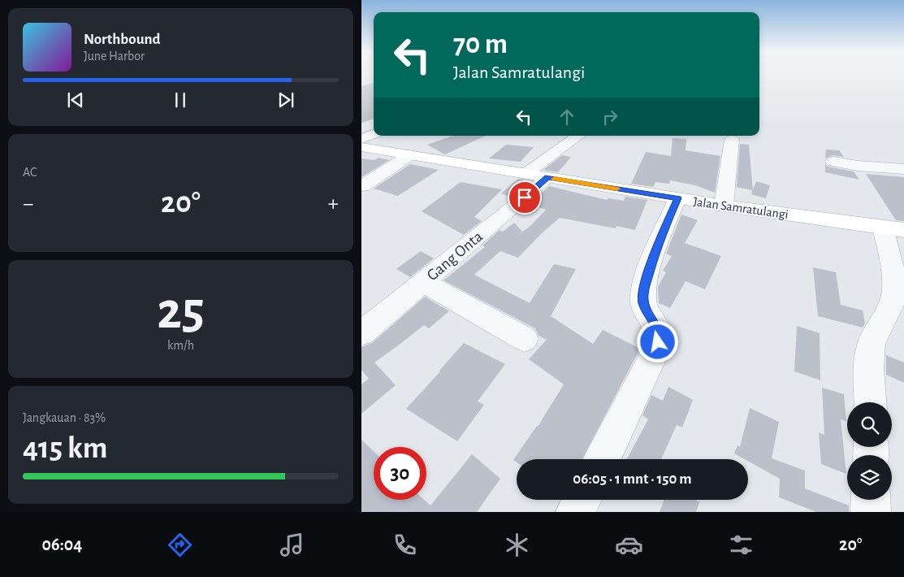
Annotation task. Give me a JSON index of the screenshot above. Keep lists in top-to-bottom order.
{
  "streets": {
    "main road": ["Jalan Samratulangi"],
    "street": ["Gang Onta"]
  },
  "crossings": [
    ["Jalan Samratulangi", "Gang Onta"]
  ],
  "page": {
    "turn": ["70 m", "Jalan Samratulangi"],
    "song": ["Northbound", "June Harbor"],
    "tile": [
      "AC",
      ["25", "km/h"],
      ["Jangkauan · 83%", "415 km"]
    ],
    "heat": ["−", "20°", "+"],
    "limit": "30",
    "trip": "06:05 · 1 mnt · 150 m",
    "tabs": ["06:04", "20°"]
  }
}
